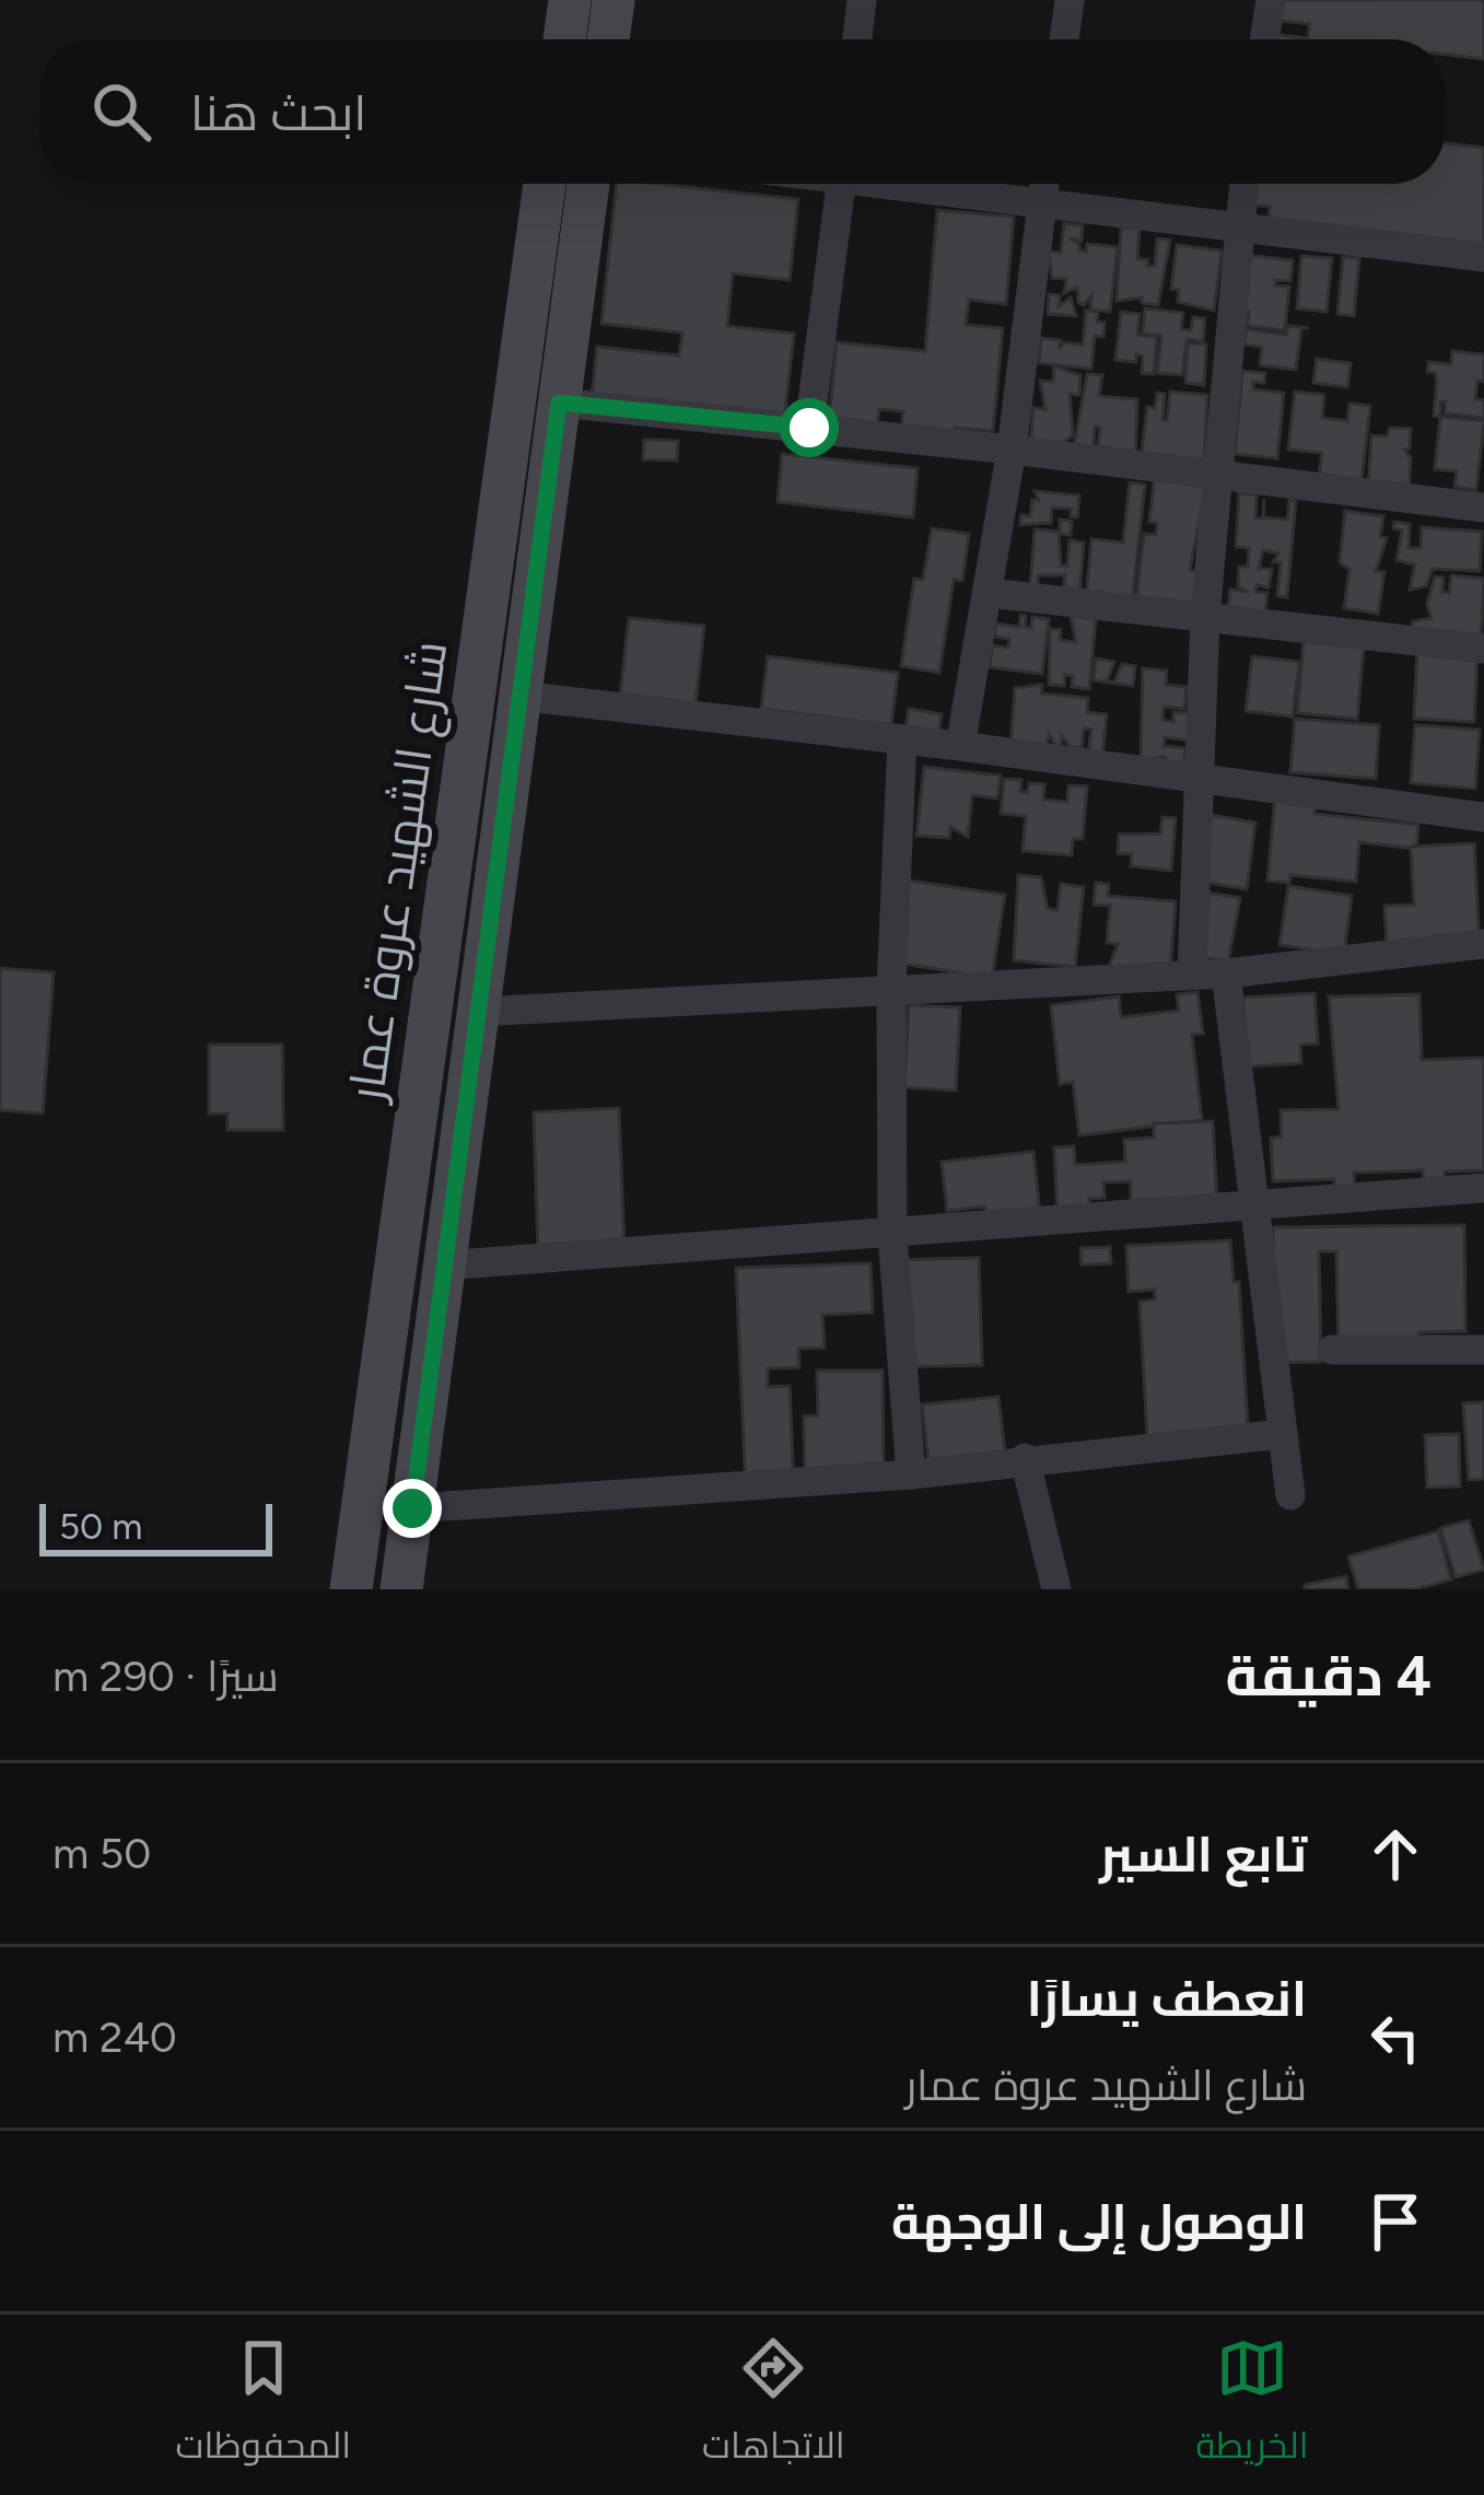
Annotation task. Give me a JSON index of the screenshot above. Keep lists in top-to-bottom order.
{
  "streets": {
    "street": ["شارع الشهيد عروة عمار"]
  },
  "scale_bar": "50 m",
  "page": {
    "search": "ابحث هنا",
    "scale": "50 m",
    "heading": ["4 دقيقة", "سيرًا · 290 m"],
    "list": [
      ["تابع السير", "50 m"],
      ["انعطف يسارًا", "شارع الشهيد عروة عمار", "240 m"],
      "الوصول إلى الوجهة"
    ],
    "nav": ["الخريطة", "الاتجاهات", "المحفوظات"]
  }
}
